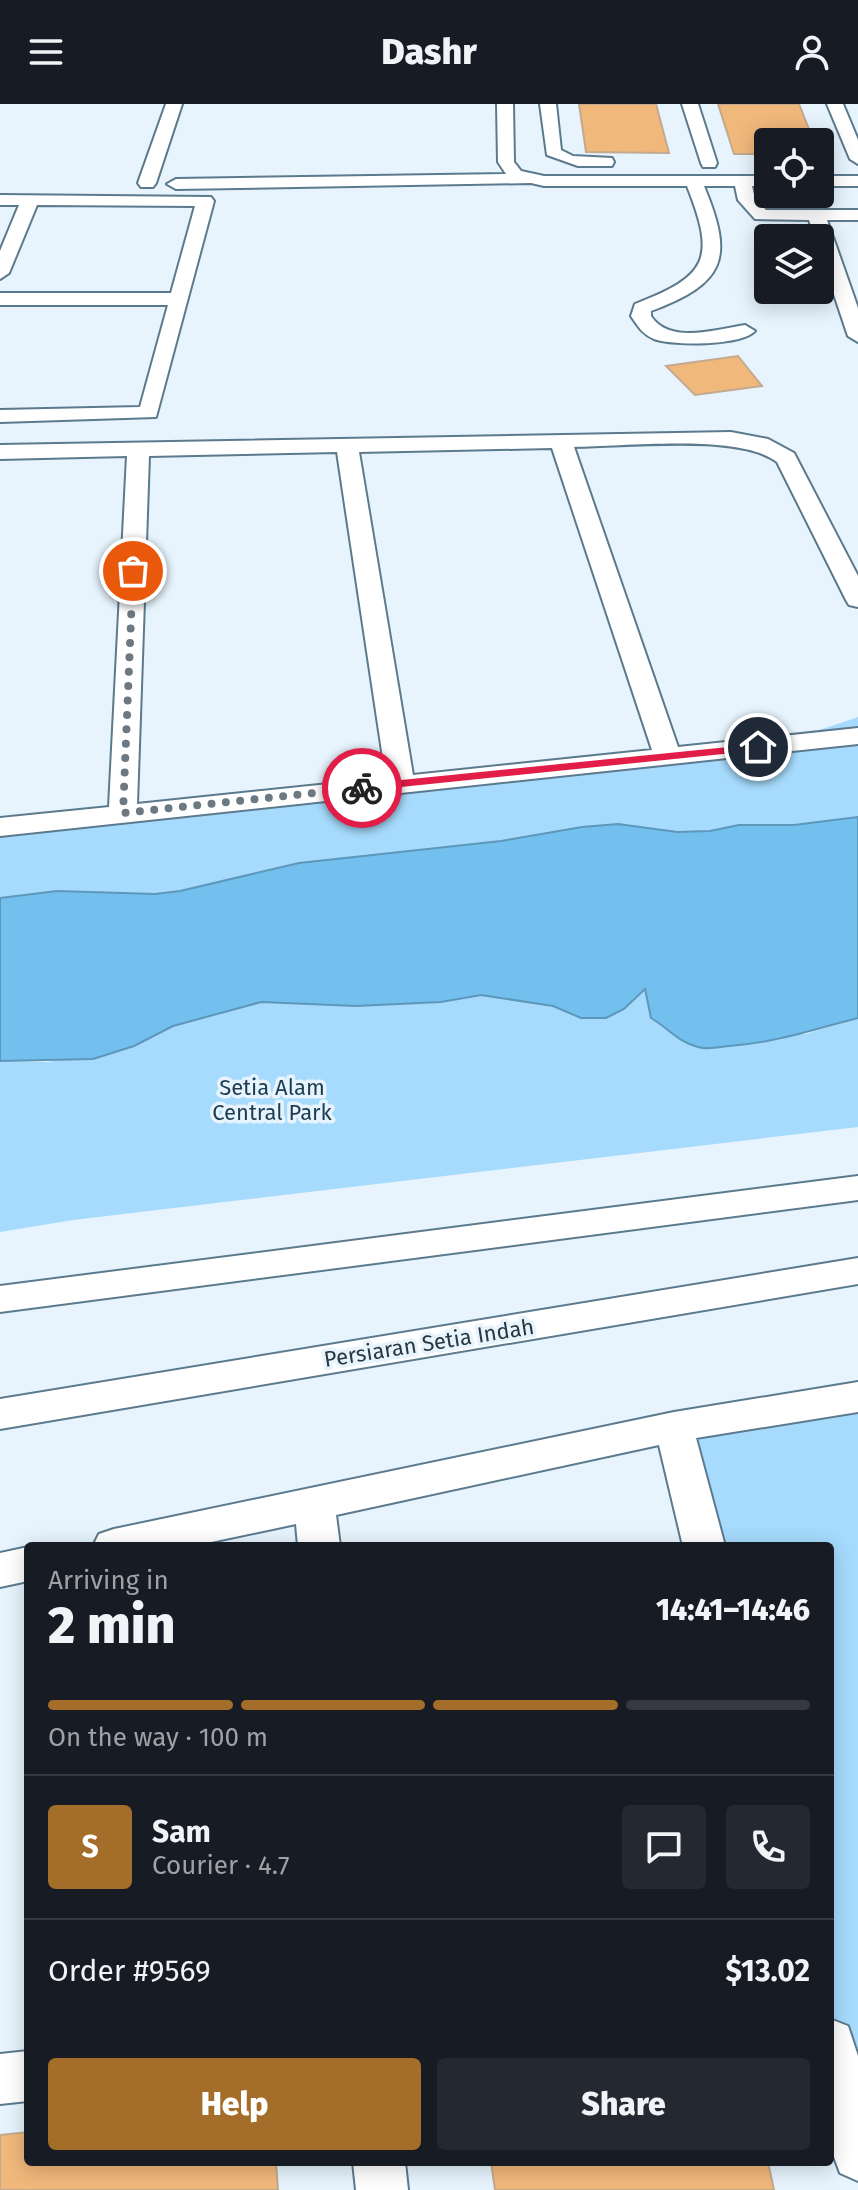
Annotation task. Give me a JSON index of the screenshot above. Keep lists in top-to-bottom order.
{
  "streets": {
    "street": ["Persiaran Setia Indah"]
  },
  "parks": ["Setia Alam Central Park"],
  "page": {
    "header": "Dashr",
    "heading": ["2 min", "Arriving in", "14:41–14:46"],
    "panel": [
      "Sam",
      "Courier · 4.7",
      "Order #9569",
      "$13.02"
    ],
    "bar": "On the way · 100 m",
    "round": "S",
    "buttons": ["Help", "Share"]
  }
}
